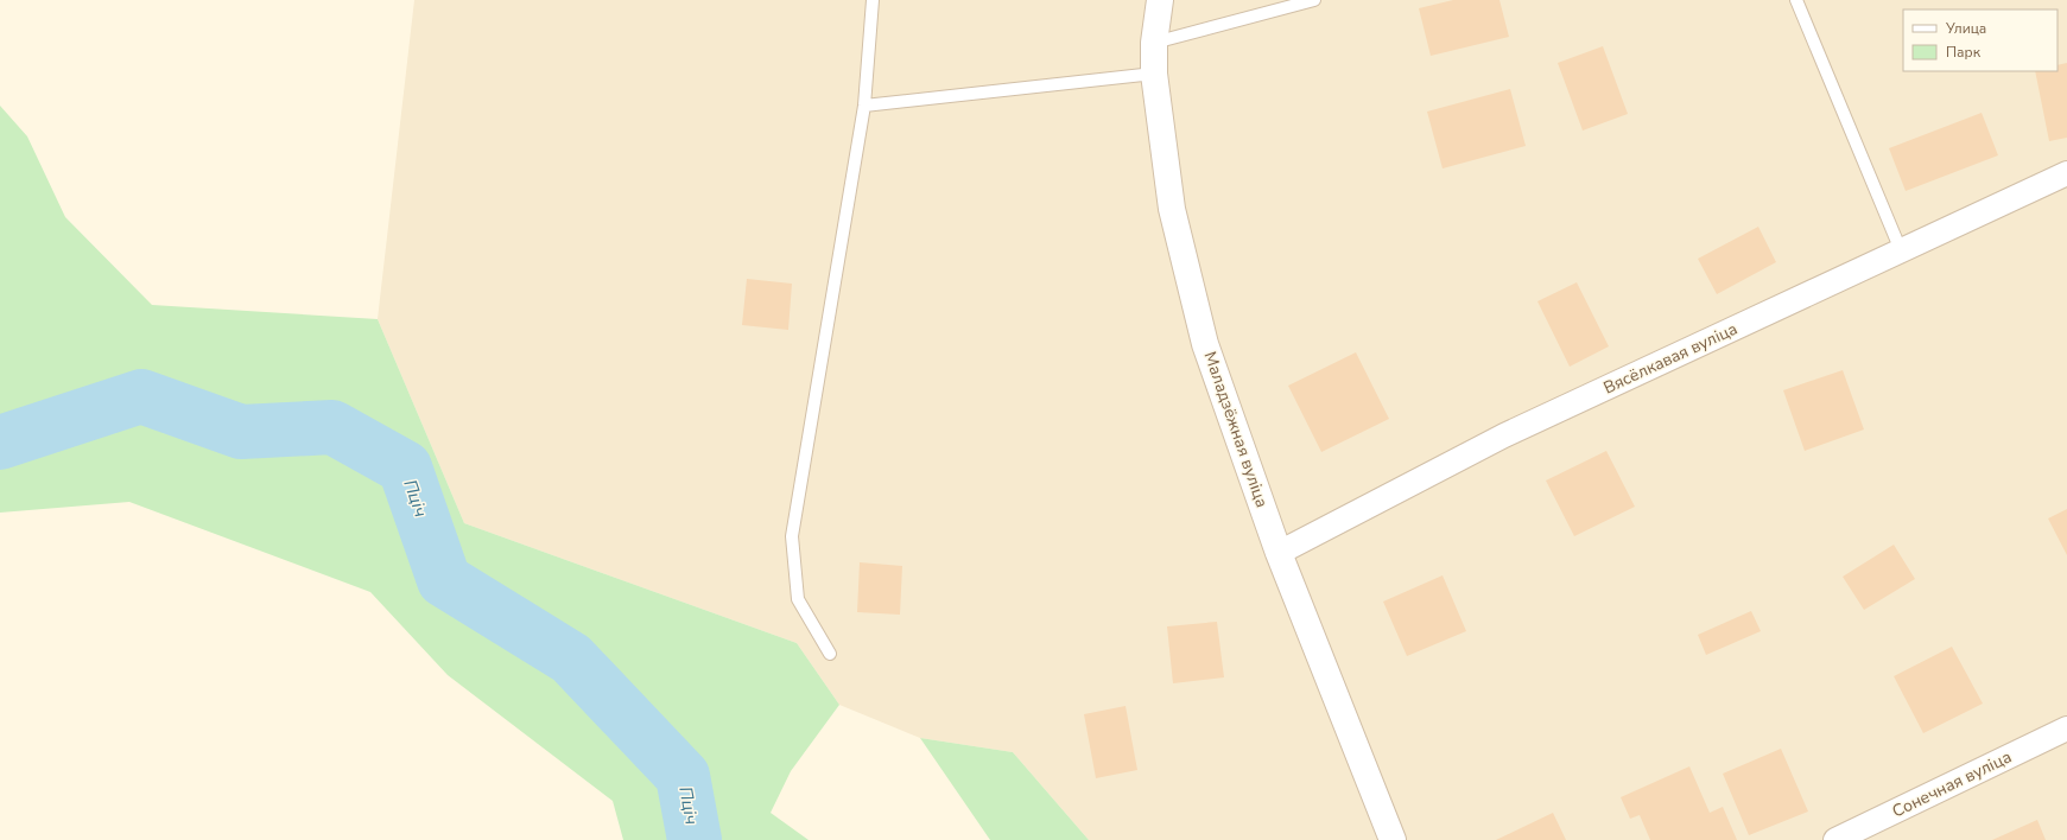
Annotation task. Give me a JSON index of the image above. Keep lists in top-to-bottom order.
{
  "streets": {
    "street": ["Вясёлкавая вуліца", "Маладзёжная вуліца", "Сонечная вуліца"]
  },
  "crossings": [
    ["Вясёлкавая вуліца", "Маладзёжная вуліца"]
  ],
  "water": ["Пціч"],
  "legend": ["Улица", "Парк"]
}
